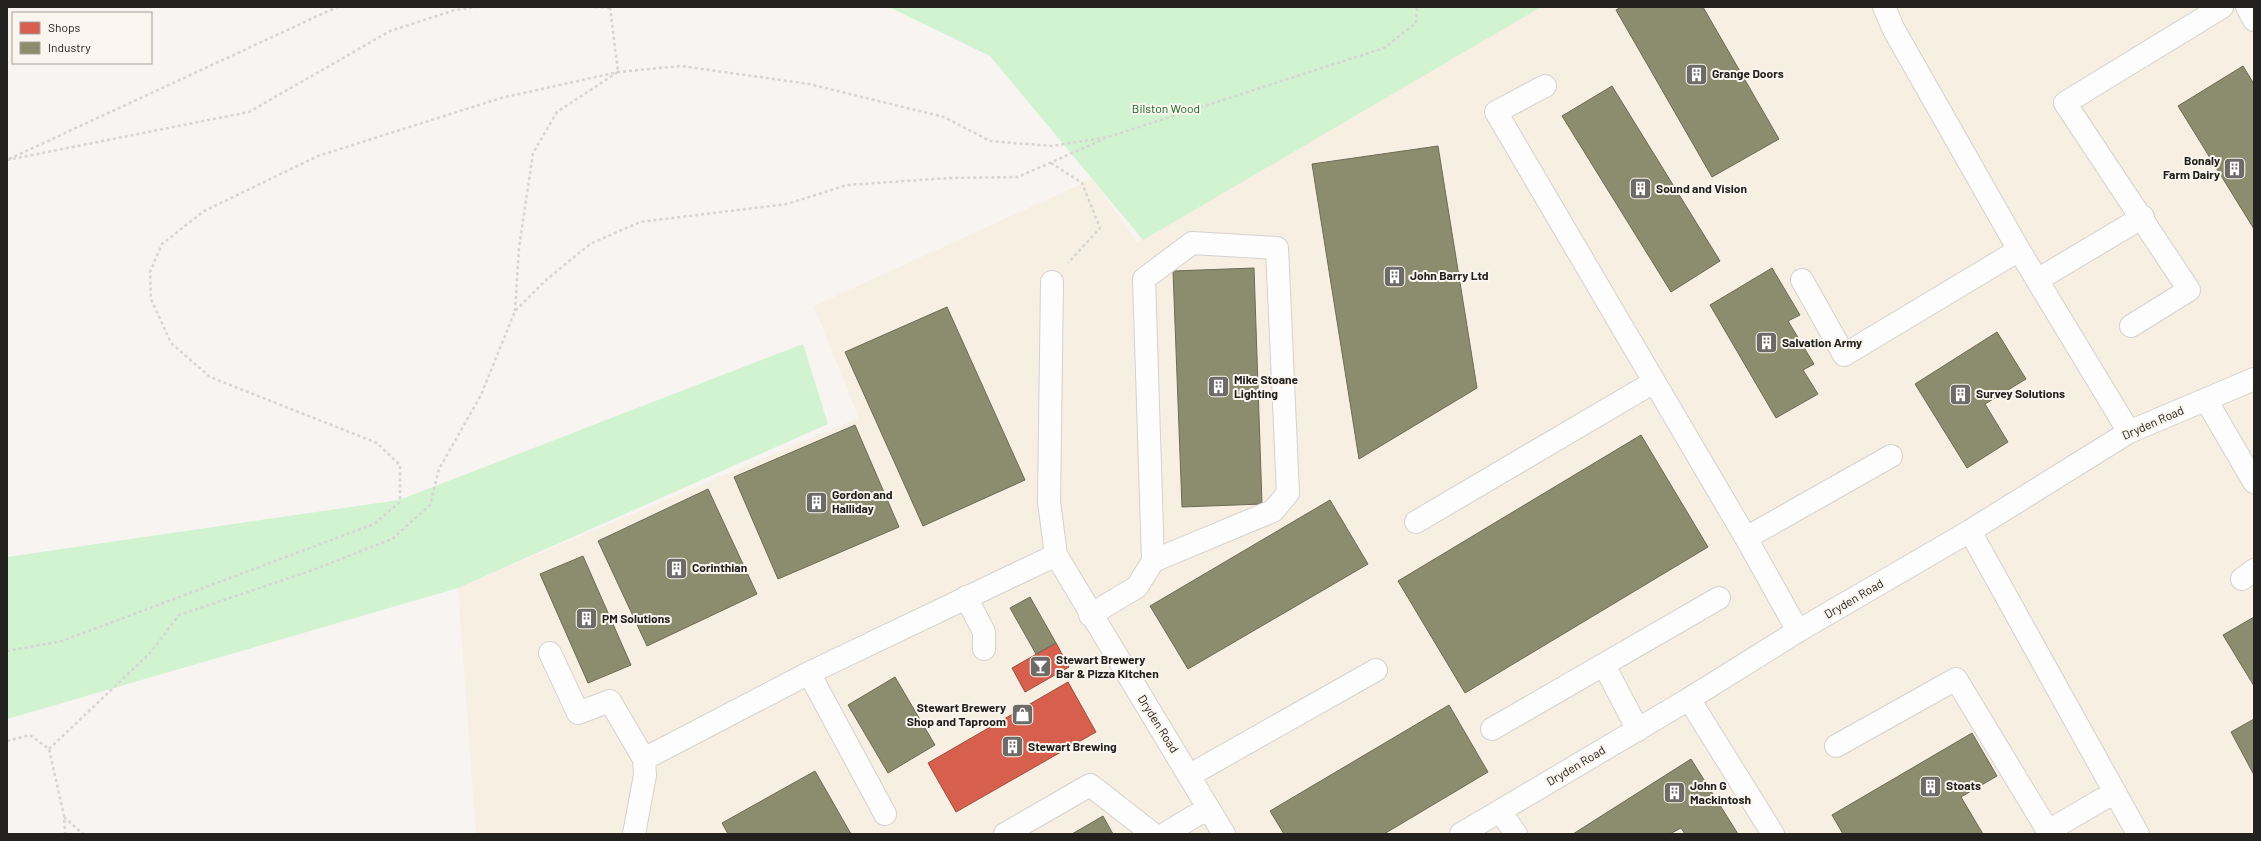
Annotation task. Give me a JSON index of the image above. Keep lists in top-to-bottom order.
{
  "streets": {
    "street": ["Dryden Road"]
  },
  "parks": ["Bilston Wood"],
  "places": {
    "building": [
      "Grange Doors",
      "Bonaly Farm Dairy",
      "Sound and Vision",
      "John Barry Ltd",
      "Salvation Army",
      "Mike Stoane Lighting",
      "Survey Solutions",
      "Gordon and Halliday",
      "Corinthian",
      "PM Solutions",
      "Stewart Brewing",
      "Stoats",
      "John G Mackintosh"
    ],
    "bar": ["Stewart Brewery Bar & Pizza Kitchen"],
    "shop": ["Stewart Brewery Shop and Taproom"]
  },
  "legend": ["Shops", "Industry"]
}
